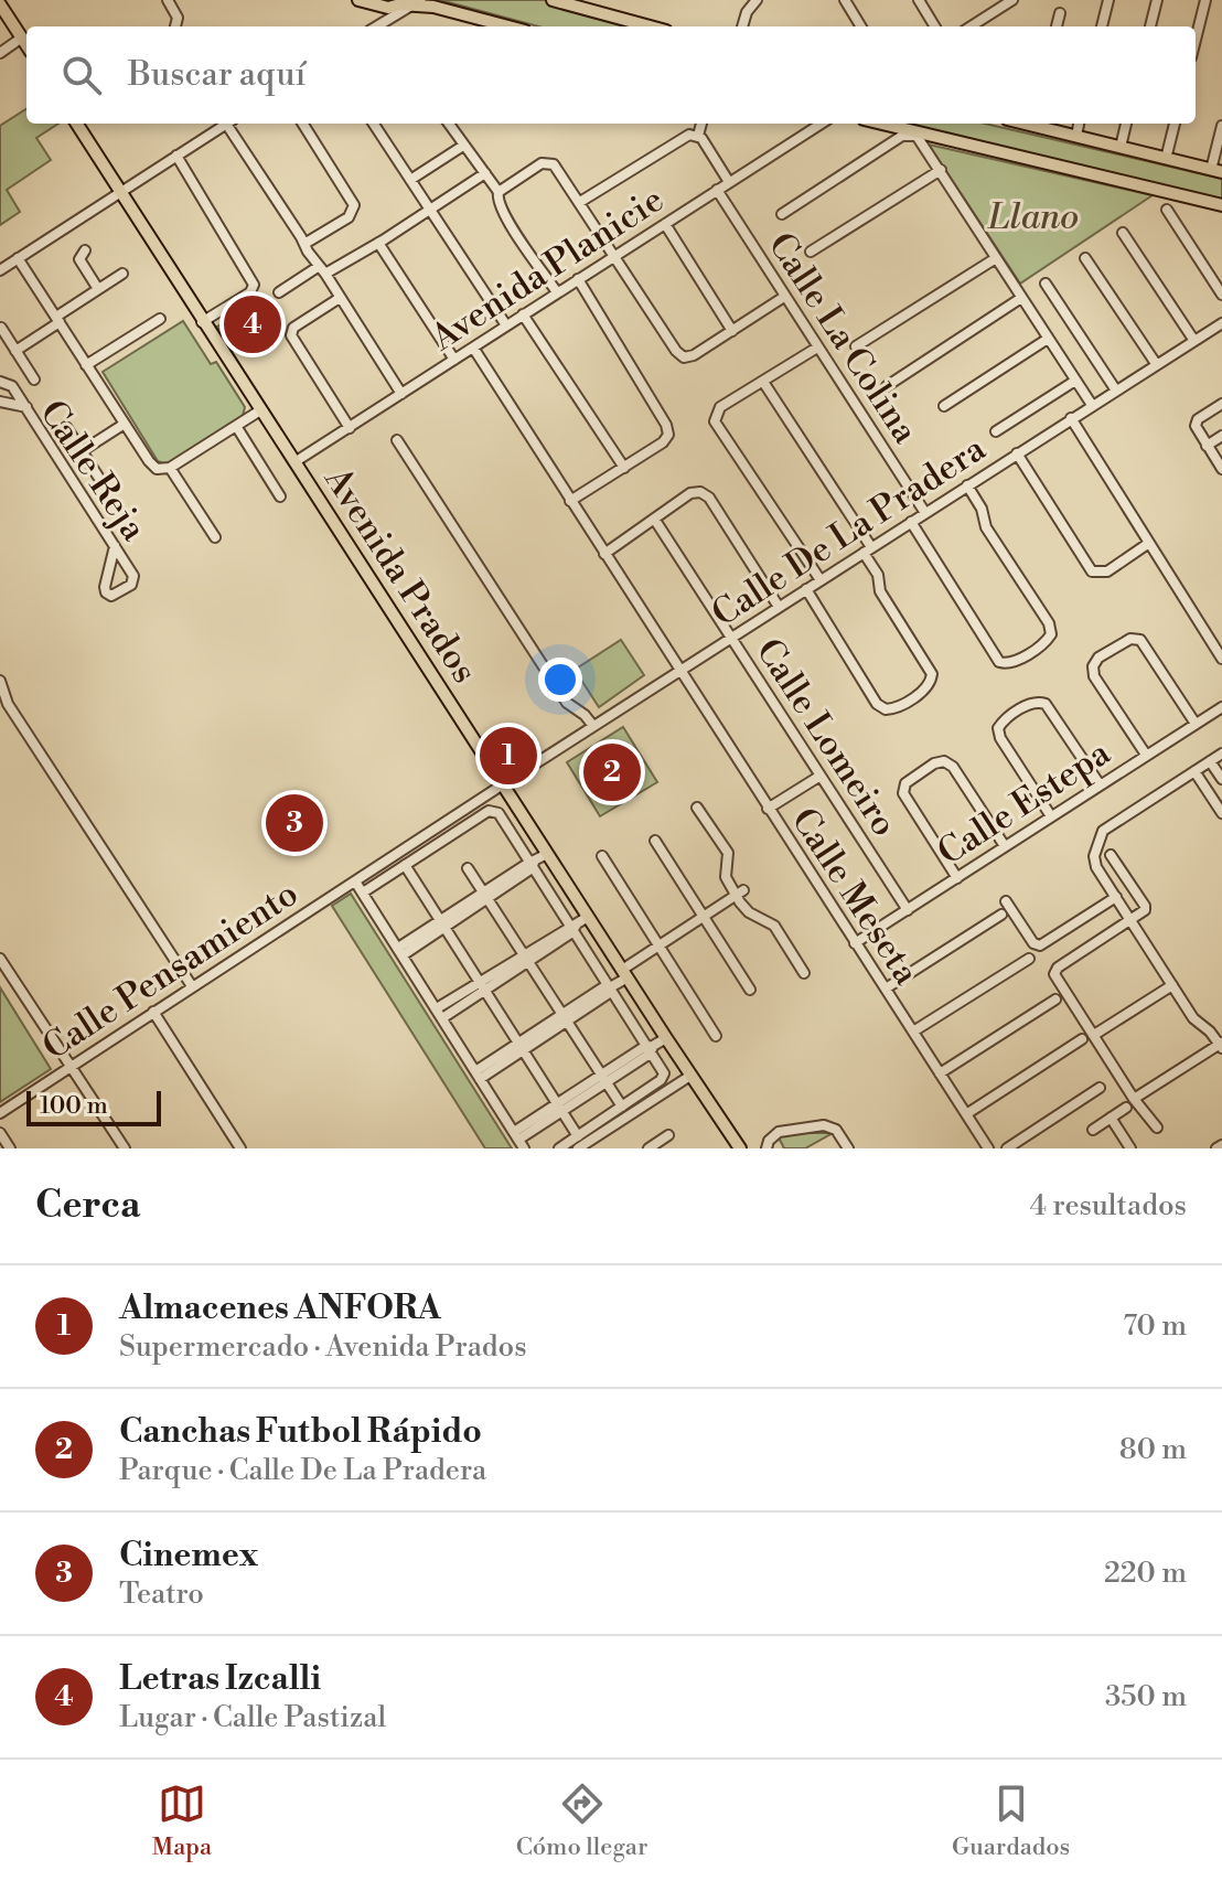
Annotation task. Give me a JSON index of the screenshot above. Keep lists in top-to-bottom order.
{
  "streets": {
    "main road": ["Avenida Prados"],
    "street": [
      "Avenida Planicie",
      "Calle La Colina",
      "Calle Reja",
      "Calle De La Pradera",
      "Calle Lomeiro",
      "Calle Estepa",
      "Calle Meseta",
      "Calle Pensamiento"
    ]
  },
  "crossings": [
    ["Avenida Planicie", "Calle La Colina"],
    ["Avenida Planicie", "Avenida Prados"],
    ["Avenida Planicie", "Calle Meseta"],
    ["Calle La Colina", "Calle De La Pradera"],
    ["Calle De La Pradera", "Avenida Prados"],
    ["Calle De La Pradera", "Calle Lomeiro"],
    ["Calle De La Pradera", "Calle Meseta"],
    ["Calle De La Pradera", "Calle Pensamiento"],
    ["Avenida Prados", "Calle Pensamiento"],
    ["Calle Lomeiro", "Calle Estepa"],
    ["Calle Estepa", "Calle Meseta"]
  ],
  "parks": ["Llano"],
  "scale_bar": "100 m",
  "page": {
    "search": "Buscar aquí",
    "pins": [
      "4",
      "1",
      "2",
      "3"
    ],
    "scale": "100 m",
    "heading": ["Cerca", "4 resultados"],
    "list": [
      {
        "mark": "1",
        "name": "Almacenes ANFORA",
        "note": "Supermercado · Avenida Prados",
        "value": "70 m"
      },
      {
        "mark": "2",
        "name": "Canchas Futbol Rápido",
        "note": "Parque · Calle De La Pradera",
        "value": "80 m"
      },
      {
        "mark": "3",
        "name": "Cinemex",
        "note": "Teatro",
        "value": "220 m"
      },
      {
        "mark": "4",
        "name": "Letras Izcalli",
        "note": "Lugar · Calle Pastizal",
        "value": "350 m"
      }
    ],
    "nav": ["Mapa", "Cómo llegar", "Guardados"]
  }
}
